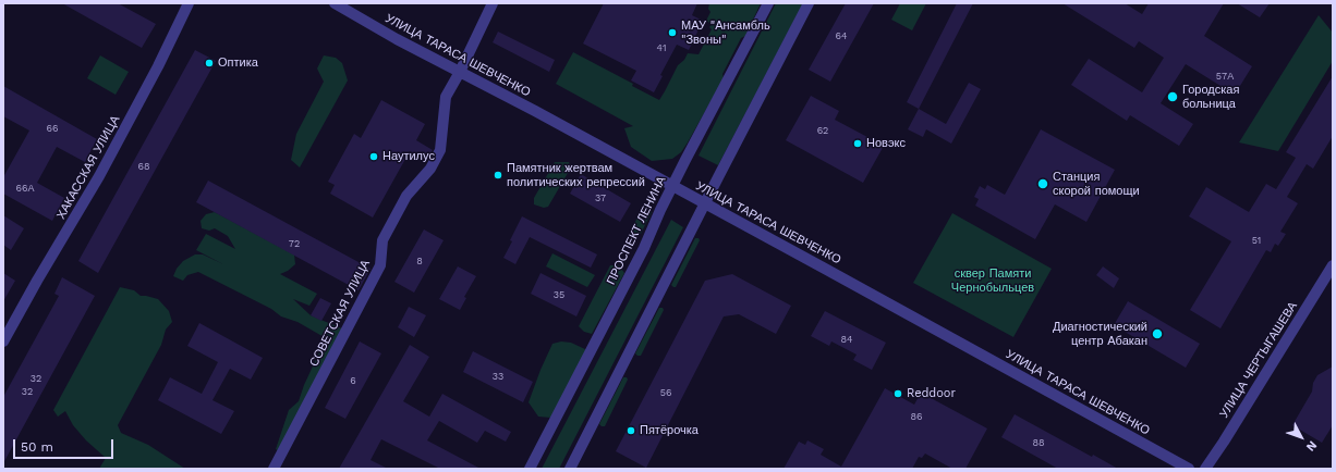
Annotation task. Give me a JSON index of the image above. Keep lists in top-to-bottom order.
{
  "streets": {
    "street": [
      "УЛИЦА ТАРАСА ШЕВЧЕНКО",
      "ХАКАССКАЯ УЛИЦА",
      "ПРОСПЕКТ ЛЕНИНА",
      "СОВЕТСКАЯ УЛИЦА",
      "УЛИЦА ЧЕРТЫГАШЕВА"
    ]
  },
  "crossings": [
    ["УЛИЦА ТАРАСА ШЕВЧЕНКО", "ПРОСПЕКТ ЛЕНИНА"],
    ["УЛИЦА ТАРАСА ШЕВЧЕНКО", "СОВЕТСКАЯ УЛИЦА"]
  ],
  "parks": ["сквер Памяти Чернобыльцев"],
  "places": [
    "МАУ \"Ансамбль \"Звоны\"",
    "Оптика",
    "Городская больница",
    "Новэкс",
    "Наутилус",
    "Памятник жертвам политических репрессий",
    "Станция скорой помощи",
    "Диагностический центр Абакан",
    "Reddoor",
    "Пятёрочка"
  ],
  "house_numbers": [
    "64",
    "41",
    "57А",
    "66",
    "62",
    "68",
    "66А",
    "37",
    "51",
    "72",
    "8",
    "35",
    "84",
    "33",
    "32",
    "6",
    "32",
    "56",
    "86",
    "88"
  ],
  "scale_bar": "50 m",
  "north": "bottom right"
}
